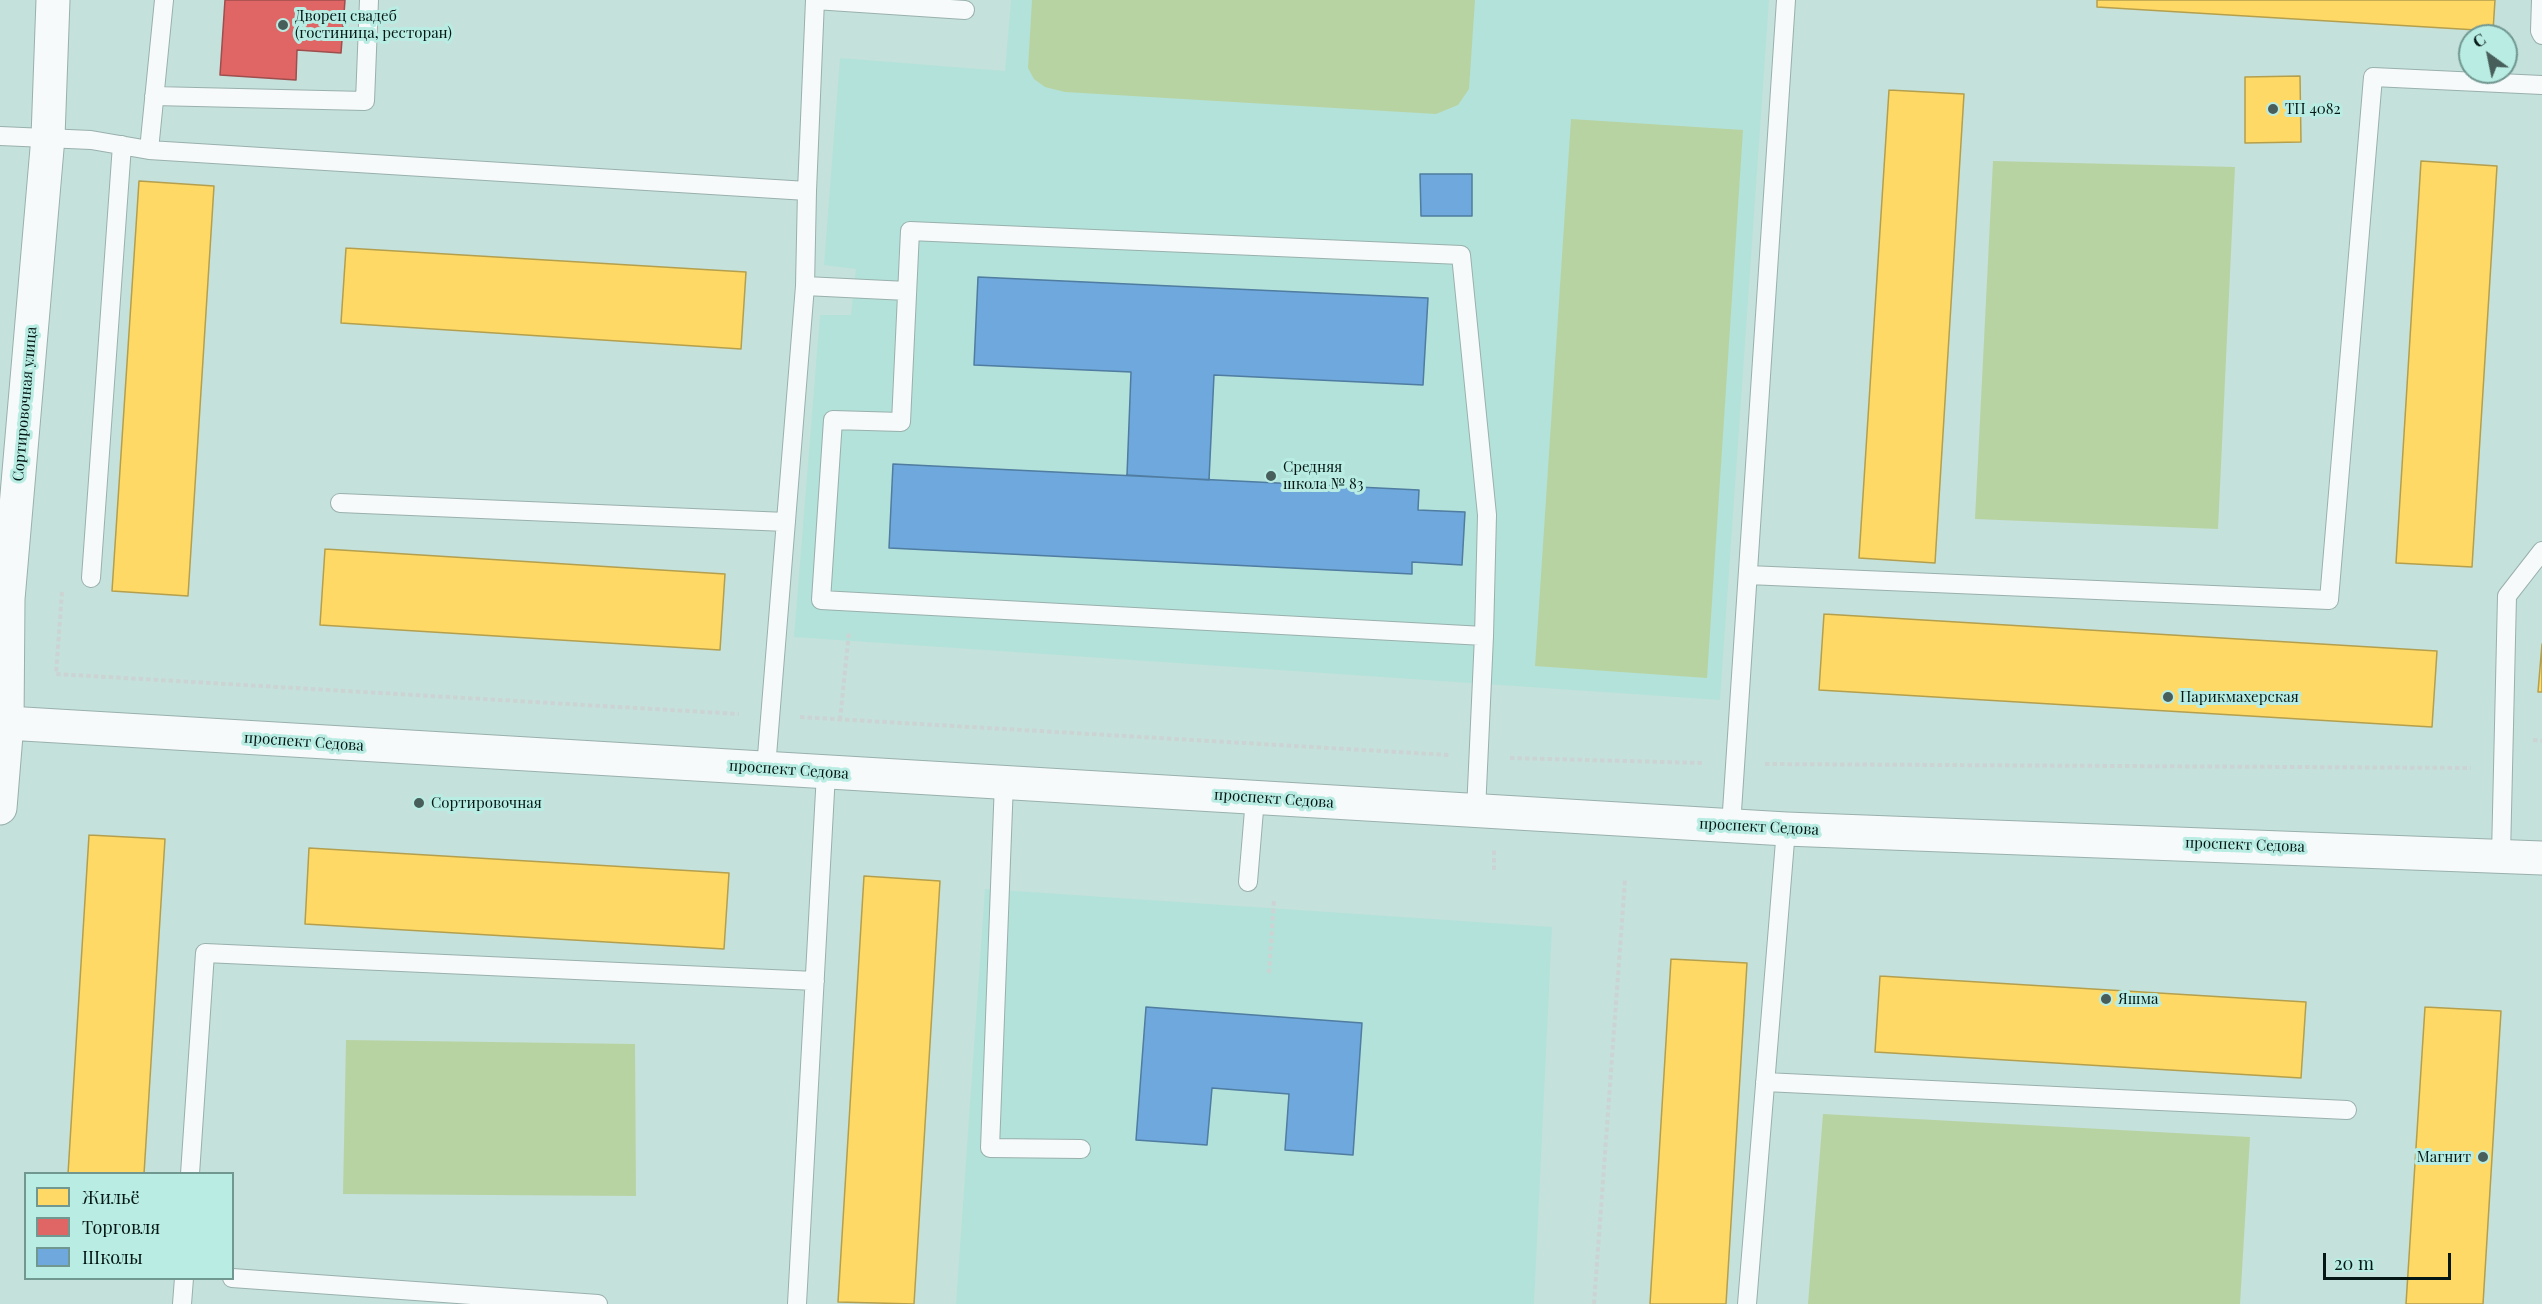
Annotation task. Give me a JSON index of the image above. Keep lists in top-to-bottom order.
{
  "streets": {
    "street": ["Сортировочная улица", "проспект Седова"]
  },
  "crossings": [
    ["Сортировочная улица", "проспект Седова"]
  ],
  "places": [
    "Дворец свадеб (гостиница, ресторан)",
    "ТП 4082",
    "Средняя школа № 83",
    "Парикмахерская",
    "Сортировочная",
    "Яшма",
    "Магнит"
  ],
  "legend": ["Жильё", "Торговля", "Школы"],
  "scale_bar": "20 m",
  "north": "top left"
}
